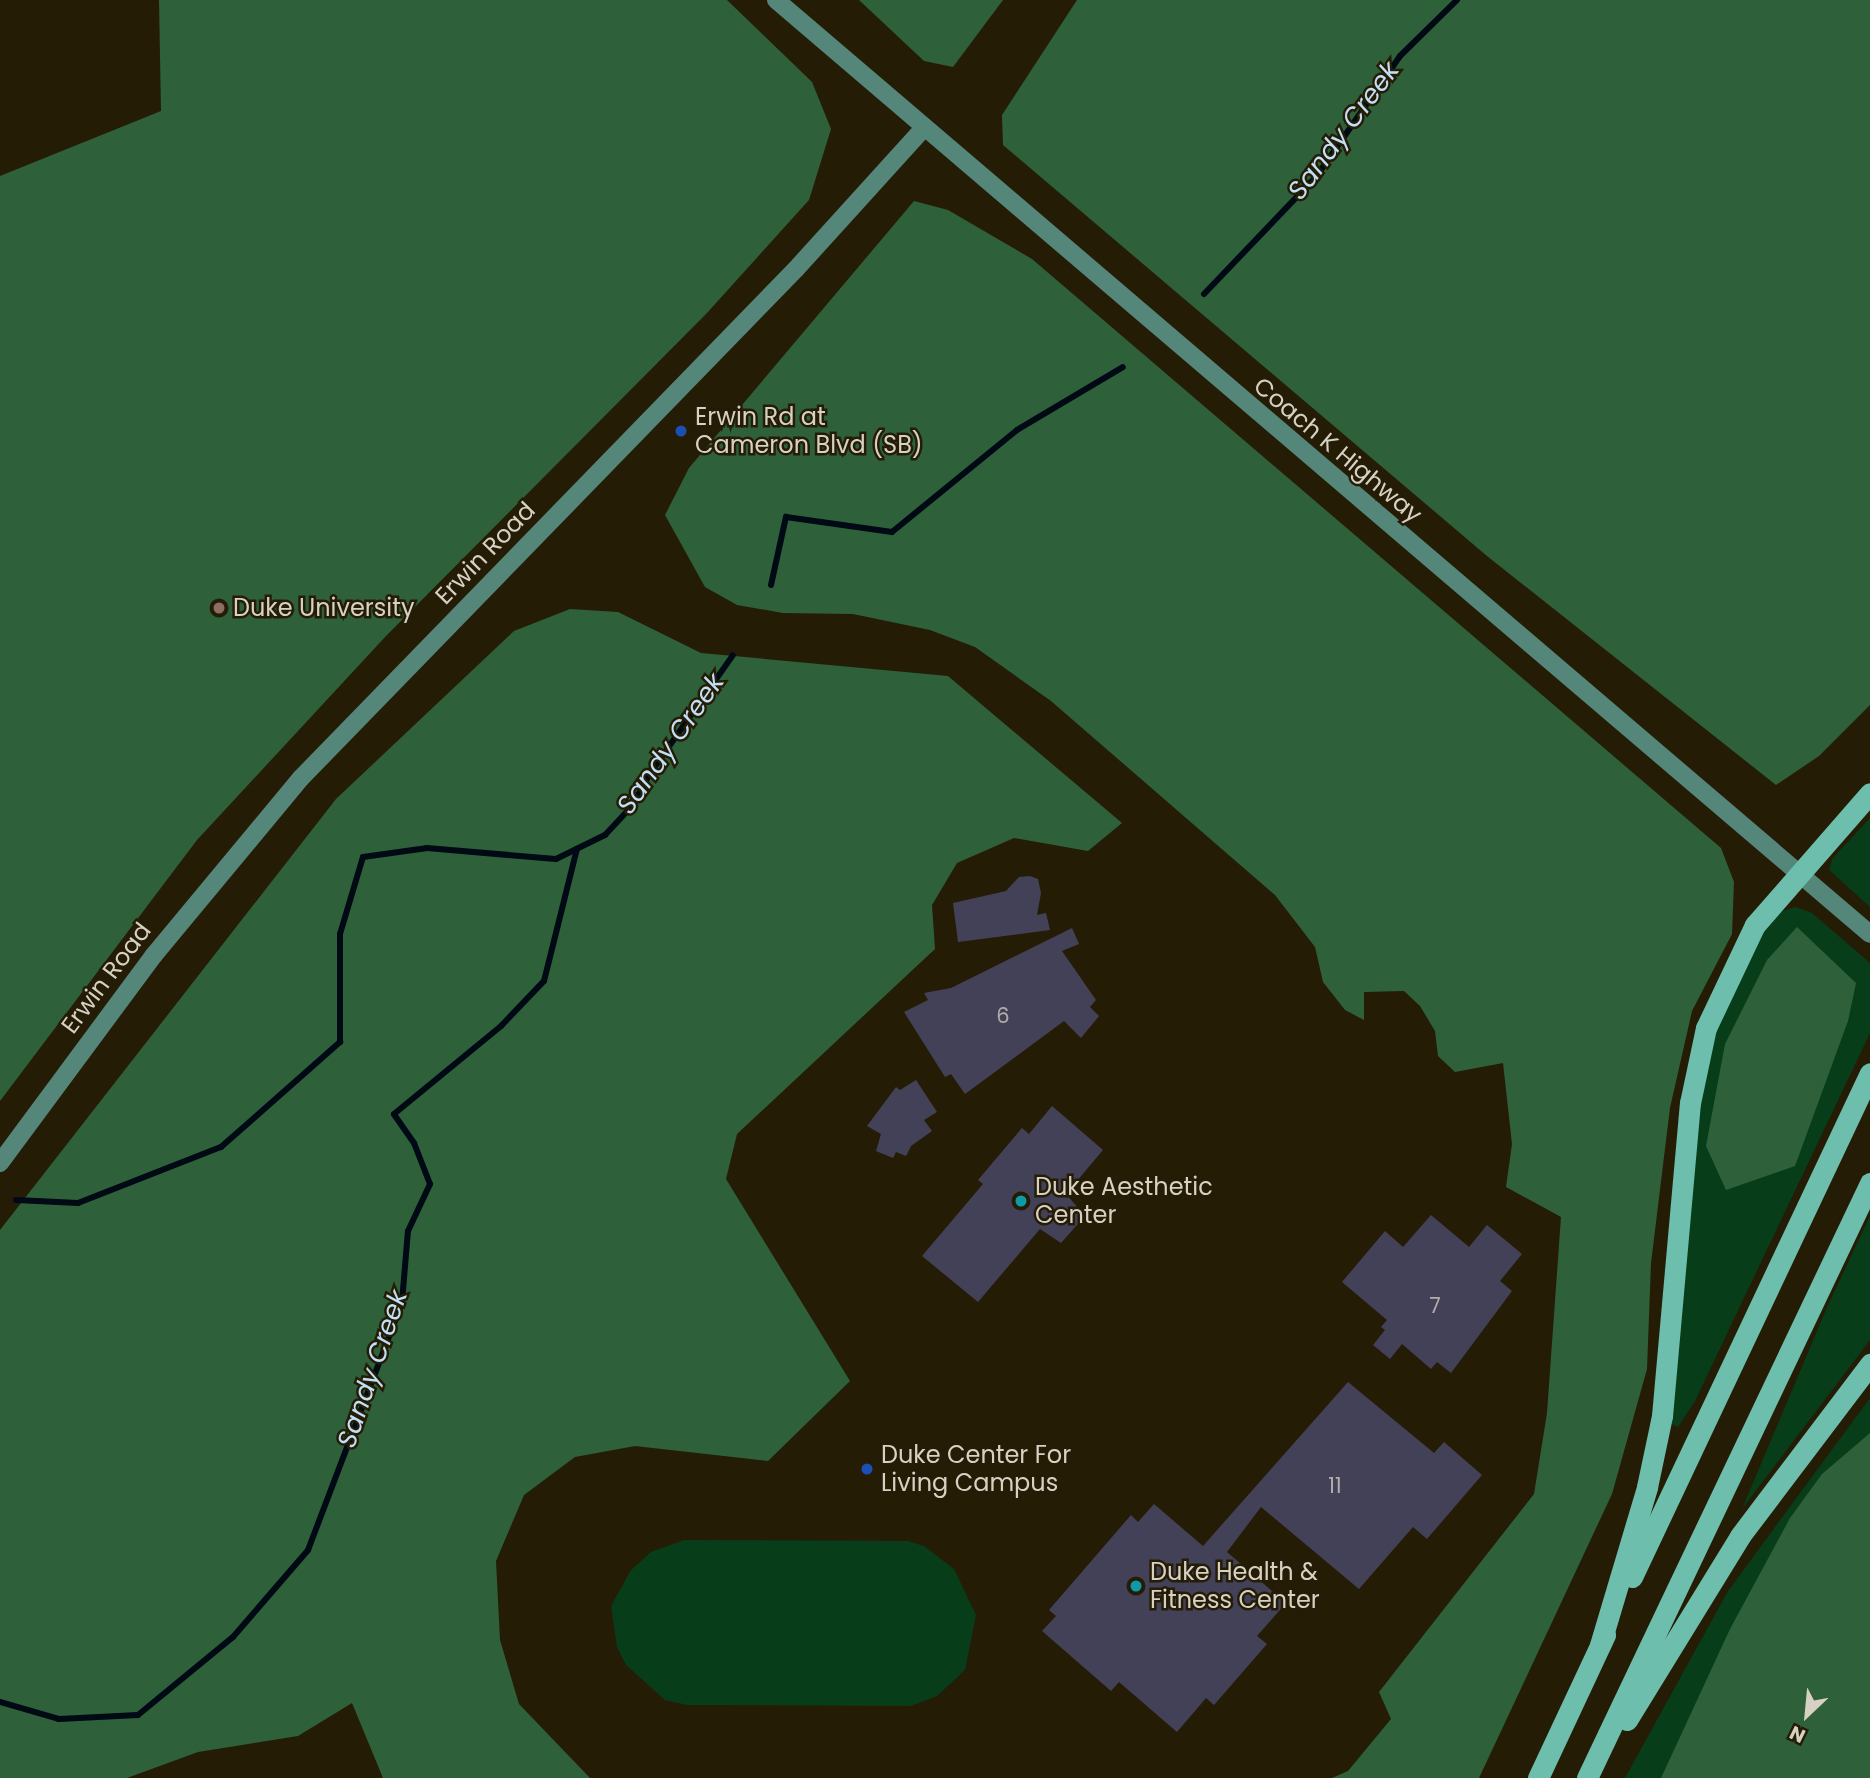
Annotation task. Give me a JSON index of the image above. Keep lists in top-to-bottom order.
{
  "streets": {
    "main road": ["Coach K Highway", "Erwin Road"]
  },
  "crossings": [
    ["Coach K Highway", "Erwin Road"]
  ],
  "water": ["Sandy Creek"],
  "places": [
    "Erwin Rd at Cameron Blvd (SB)",
    "Duke University",
    "Duke Aesthetic Center",
    "Duke Center For Living Campus",
    "Duke Health & Fitness Center"
  ],
  "house_numbers": ["6", "7", "11"],
  "north": "bottom left"
}
